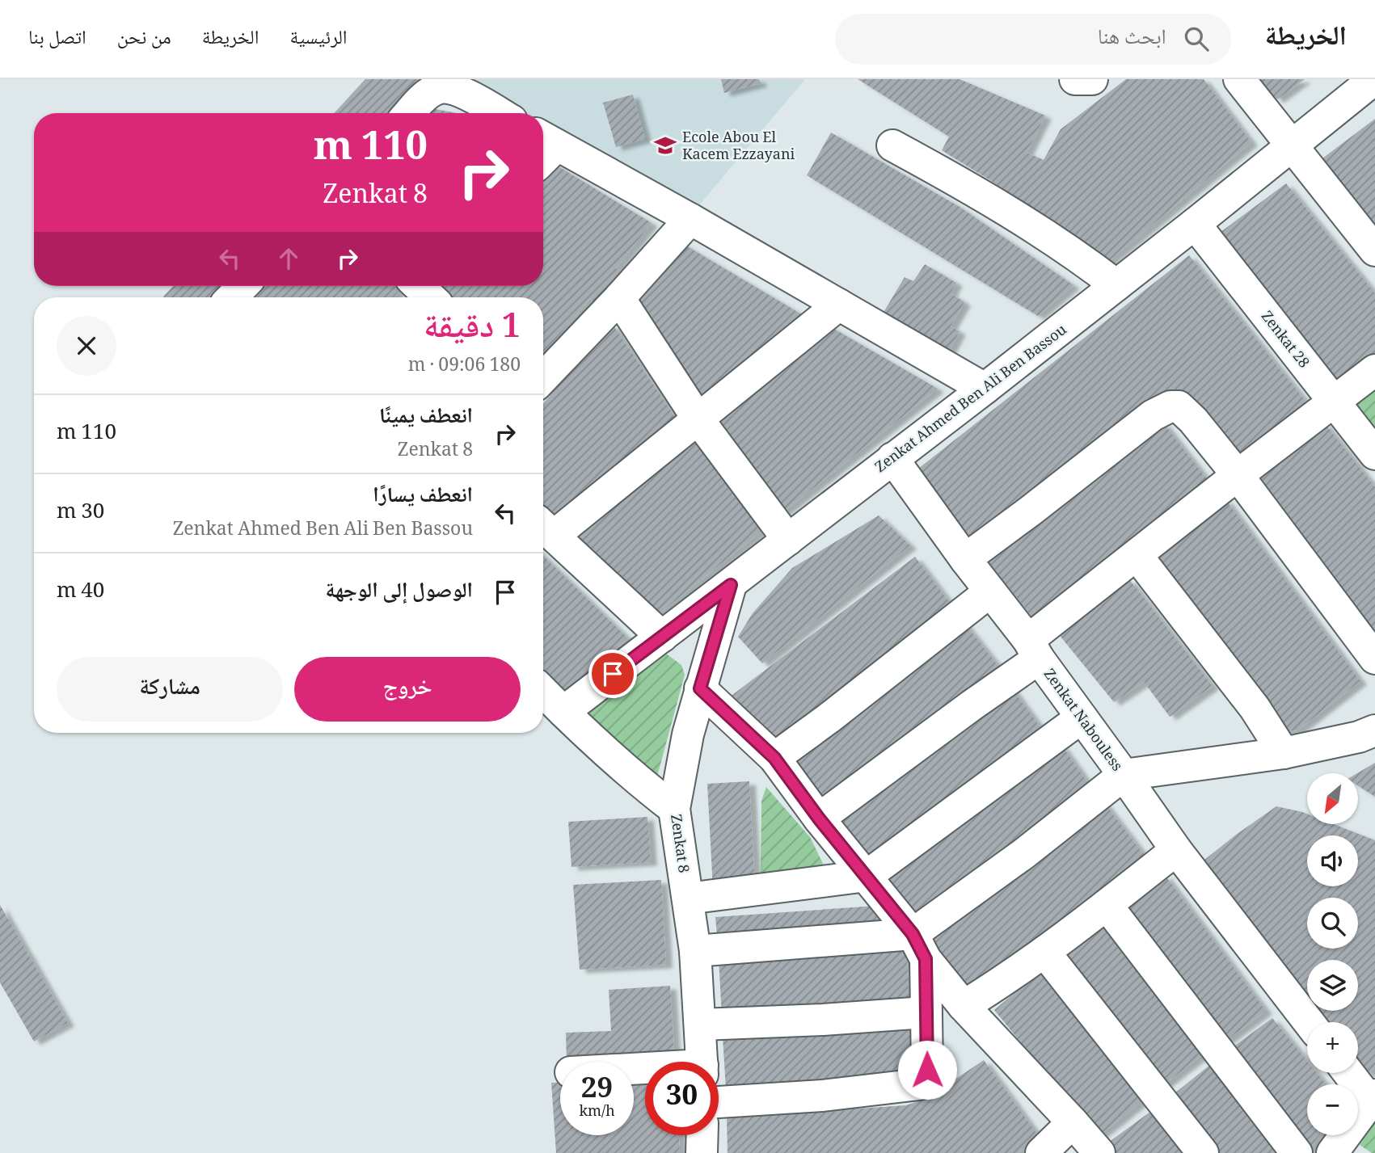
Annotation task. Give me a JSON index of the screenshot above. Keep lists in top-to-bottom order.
{
  "streets": {
    "street": [
      "Zenkat 28",
      "Zenkat Ahmed Ben Ali Ben Bassou",
      "Zenkat Nabouless",
      "Zenkat 8"
    ]
  },
  "crossings": [
    ["Zenkat 28", "Zenkat Ahmed Ben Ali Ben Bassou"],
    ["Zenkat Ahmed Ben Ali Ben Bassou", "Zenkat Nabouless"],
    ["Zenkat Ahmed Ben Ali Ben Bassou", "Zenkat 8"]
  ],
  "places": {
    "school or university": ["Ecole Abou El Kacem Ezzayani"]
  },
  "north": "bottom left",
  "page": {
    "header": "الخريطة",
    "search": "ابحث هنا",
    "nav": [
      "الرئيسية",
      "الخريطة",
      "من نحن",
      "اتصل بنا"
    ],
    "turn": ["110 m", "Zenkat 8"],
    "heading": ["1 دقيقة", "180 m · 09:06"],
    "list": [
      {
        "name": "انعطف يمينًا",
        "note": "Zenkat 8",
        "value": "110 m"
      },
      {
        "name": "انعطف يسارًا",
        "note": "Zenkat Ahmed Ben Ali Ben Bassou",
        "value": "30 m"
      },
      {
        "name": "الوصول إلى الوجهة",
        "value": "40 m"
      }
    ],
    "buttons": ["خروج", "مشاركة"],
    "map_buttons": ["+", "−"],
    "speed": "29 km/h",
    "limit": "30"
  }
}
